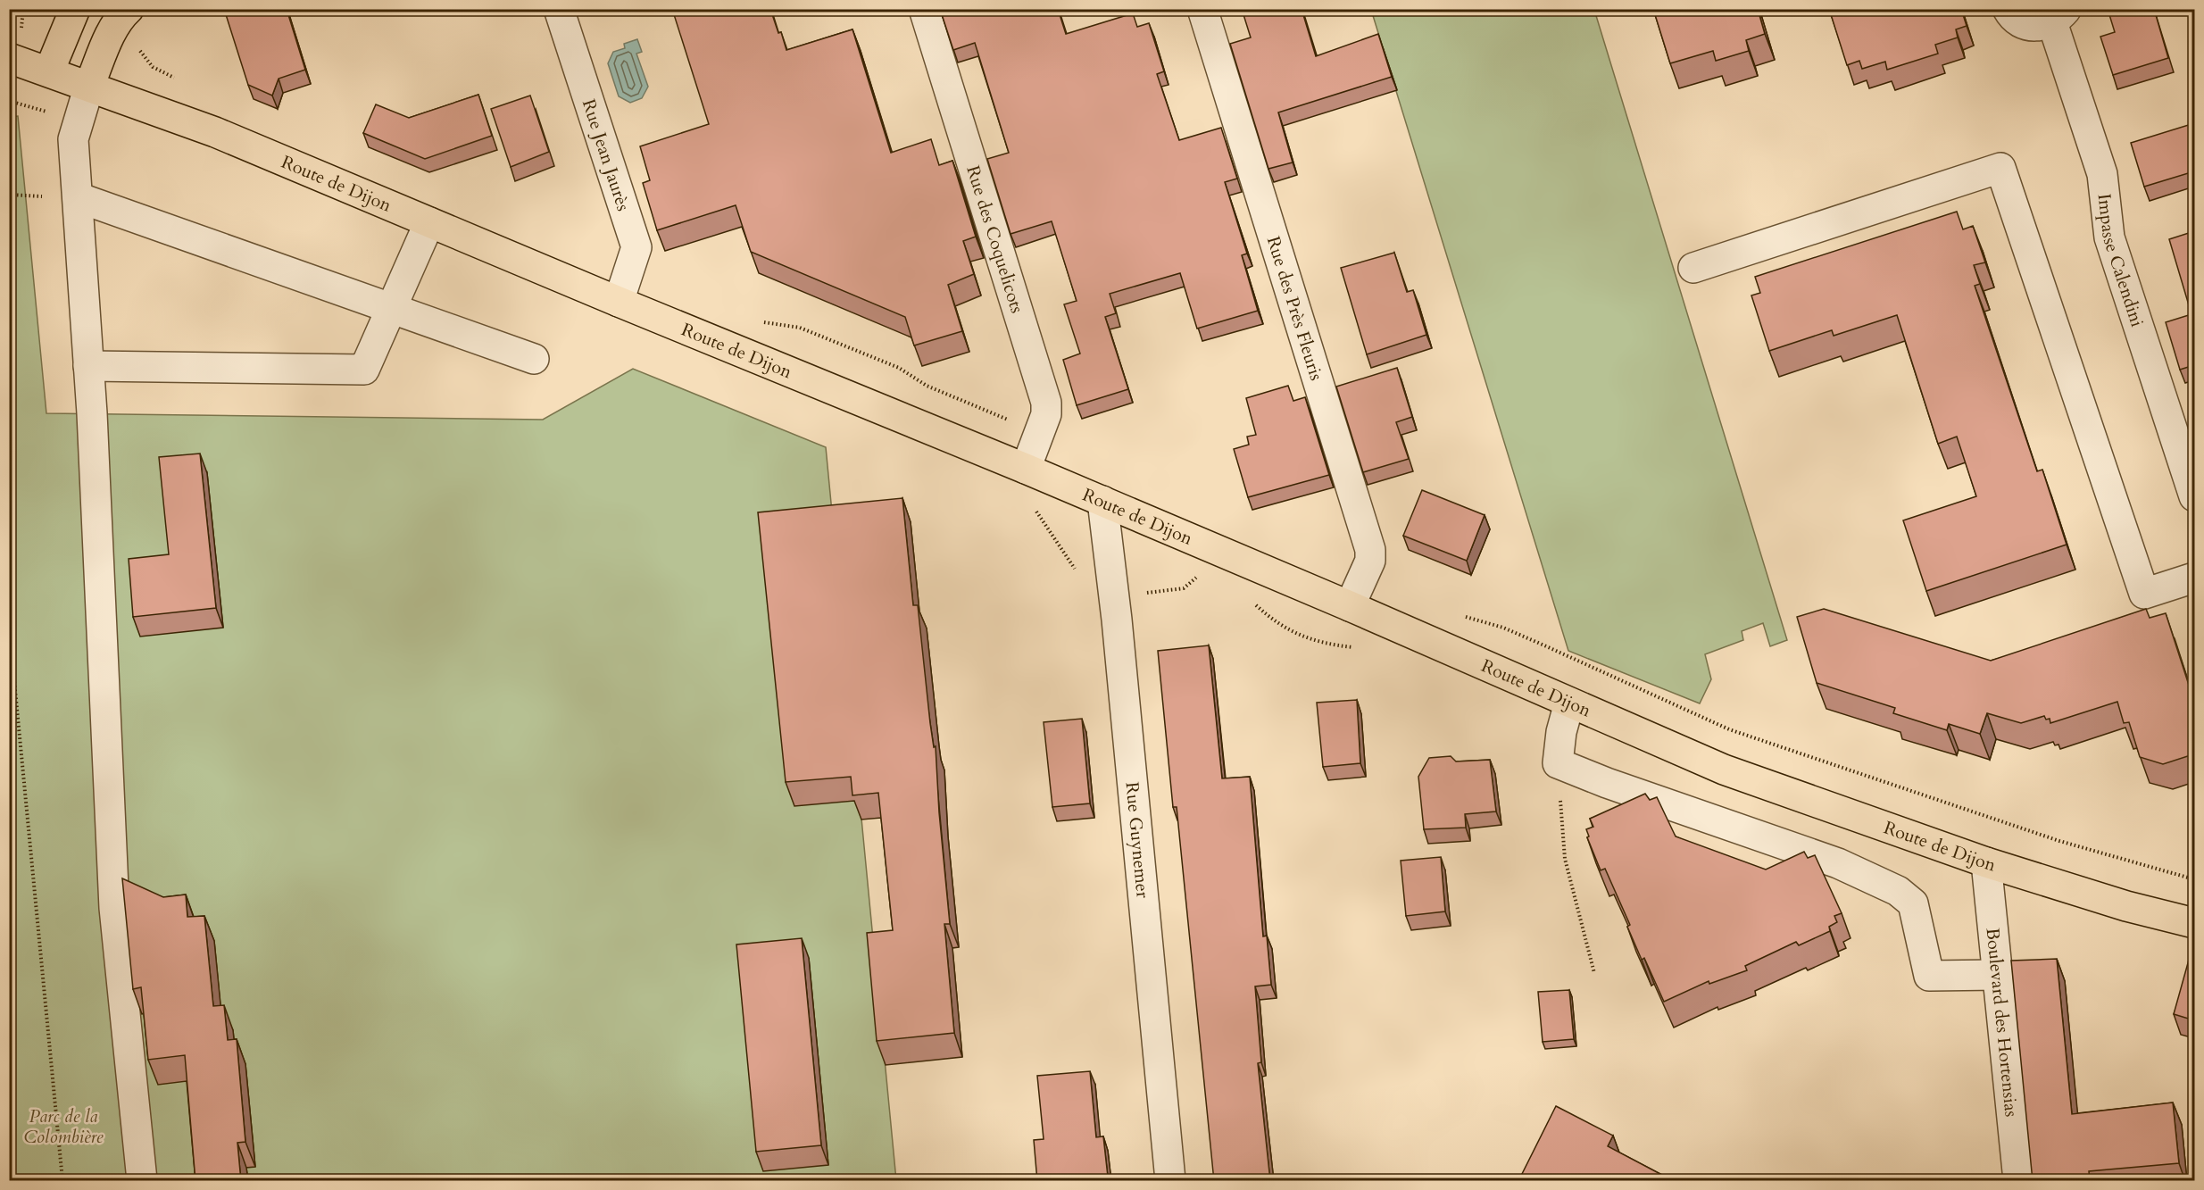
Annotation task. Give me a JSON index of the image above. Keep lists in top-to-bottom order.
{
  "streets": {
    "main road": ["Route de Dijon"],
    "street": [
      "Rue Jean Jaurès",
      "Rue des Coquelicots",
      "Impasse Calendini",
      "Rue des Près Fleuris",
      "Rue Guynemer",
      "Boulevard des Hortensias"
    ]
  },
  "crossings": [
    ["Rue Jean Jaurès", "Route de Dijon"],
    ["Route de Dijon", "Rue des Coquelicots"],
    ["Route de Dijon", "Rue des Près Fleuris"],
    ["Route de Dijon", "Rue Guynemer"],
    ["Route de Dijon", "Boulevard des Hortensias"]
  ],
  "parks": ["Parc de la Colombière"]
}
